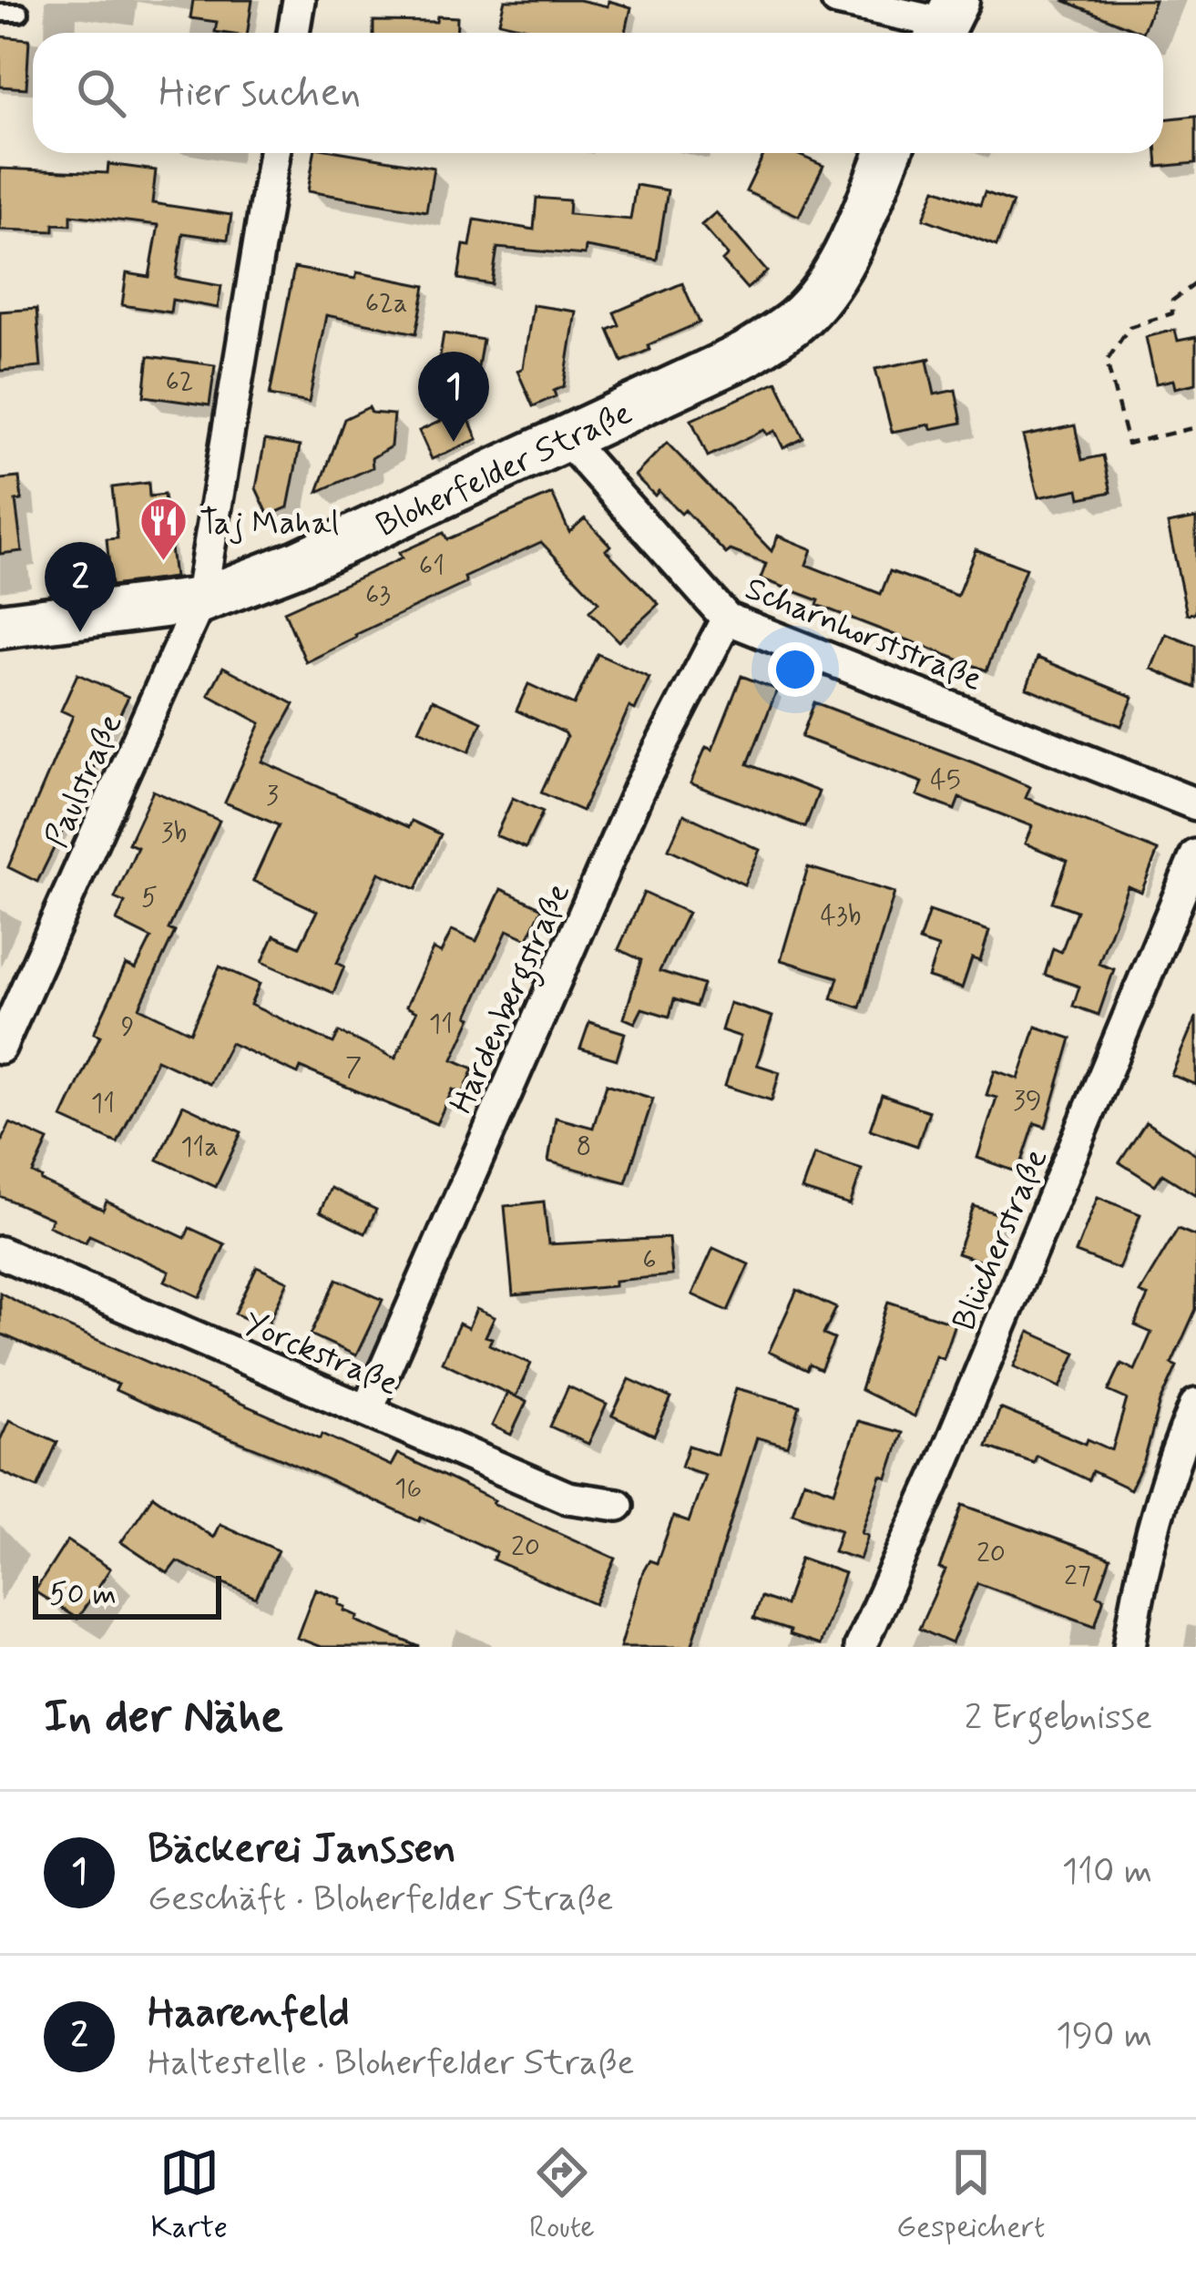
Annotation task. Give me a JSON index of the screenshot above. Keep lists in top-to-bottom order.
{
  "streets": {
    "street": [
      "Bloherfelder Straße",
      "Scharnhorststraße",
      "Paulstraße",
      "Hardenbergstraße",
      "Blücherstraße",
      "Yorckstraße"
    ]
  },
  "crossings": [
    ["Bloherfelder Straße", "Scharnhorststraße"],
    ["Bloherfelder Straße", "Paulstraße"],
    ["Scharnhorststraße", "Hardenbergstraße"],
    ["Hardenbergstraße", "Yorckstraße"]
  ],
  "places": {
    "restaurant": ["Taj Mahal"]
  },
  "house_numbers": [
    "62a",
    "62",
    "61",
    "63",
    "45",
    "3",
    "3b",
    "5",
    "43b",
    "11",
    "9",
    "7",
    "39",
    "11",
    "8",
    "11a",
    "6",
    "16",
    "20",
    "20",
    "27"
  ],
  "scale_bar": "50 m",
  "page": {
    "search": "Hier suchen",
    "pins": ["1", "2"],
    "scale": "50 m",
    "heading": ["In der Nähe", "2 Ergebnisse"],
    "list": [
      {
        "mark": "1",
        "name": "Bäckerei Janssen",
        "note": "Geschäft · Bloherfelder Straße",
        "value": "110 m"
      },
      {
        "mark": "2",
        "name": "Haarenfeld",
        "note": "Haltestelle · Bloherfelder Straße",
        "value": "190 m"
      }
    ],
    "nav": ["Karte", "Route", "Gespeichert"]
  }
}
